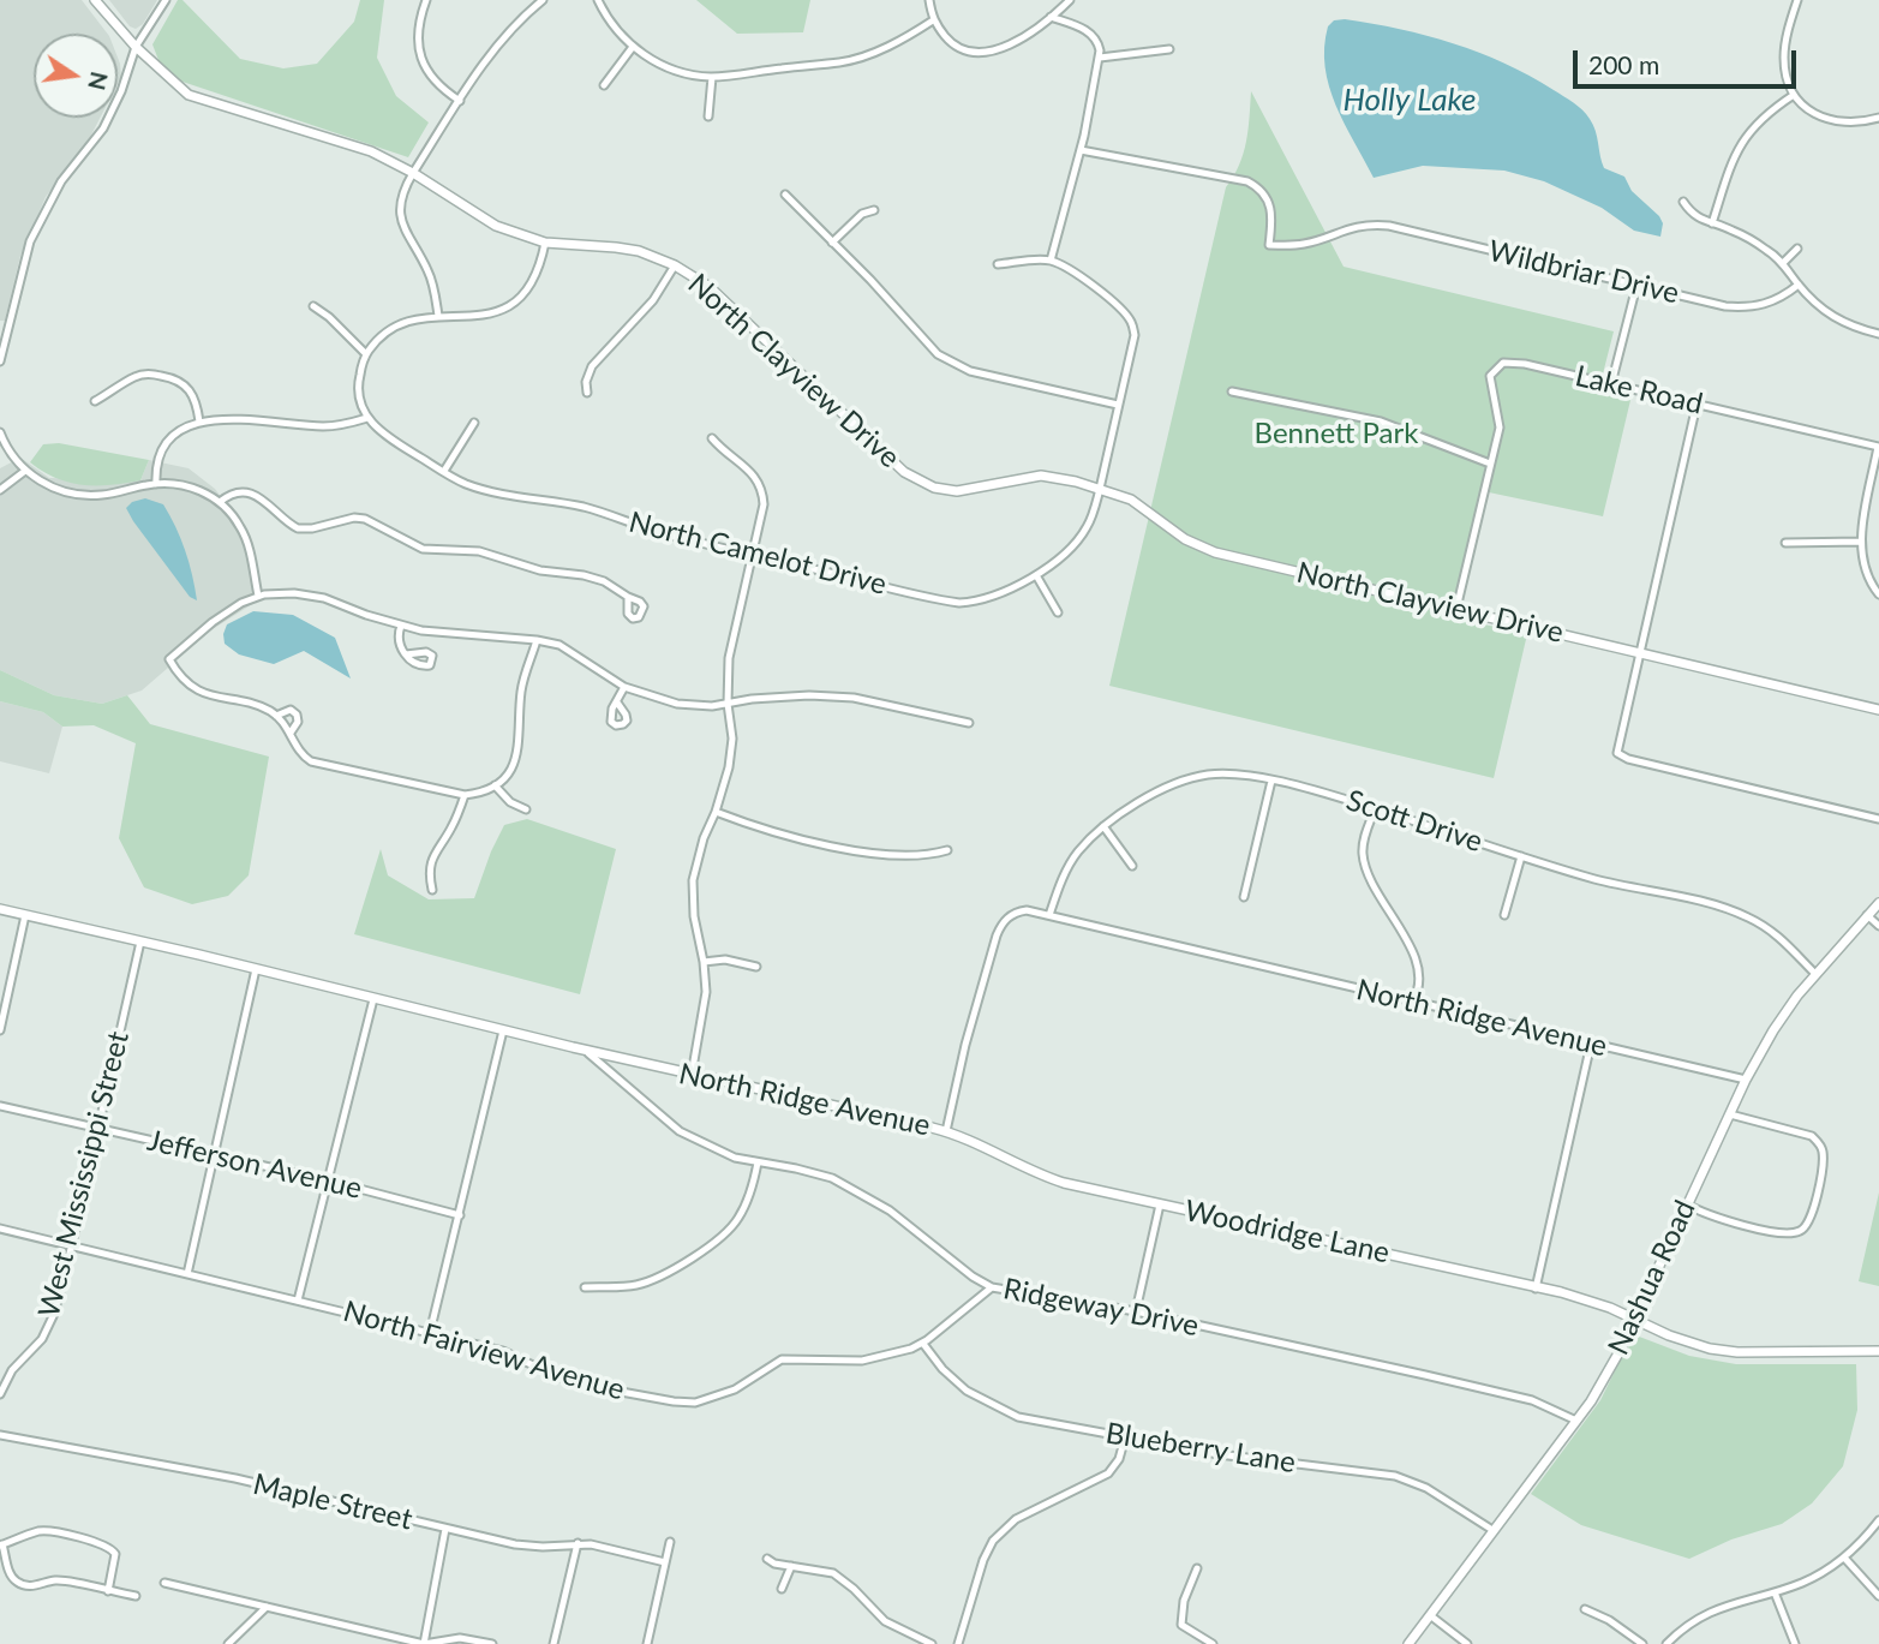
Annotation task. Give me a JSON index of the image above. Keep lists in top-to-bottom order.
{
  "streets": {
    "street": [
      "Wildbriar Drive",
      "North Clayview Drive",
      "Lake Road",
      "North Camelot Drive",
      "Scott Drive",
      "North Ridge Avenue",
      "Jefferson Avenue",
      "West Mississippi Street",
      "Woodridge Lane",
      "Nashua Road",
      "Ridgeway Drive",
      "North Fairview Avenue",
      "Blueberry Lane",
      "Maple Street"
    ]
  },
  "crossings": [
    ["North Clayview Drive", "North Camelot Drive"],
    ["Scott Drive", "North Ridge Avenue"],
    ["Scott Drive", "Nashua Road"],
    ["North Ridge Avenue", "West Mississippi Street"],
    ["North Ridge Avenue", "Woodridge Lane"],
    ["North Ridge Avenue", "Nashua Road"],
    ["North Ridge Avenue", "Ridgeway Drive"],
    ["Jefferson Avenue", "West Mississippi Street"],
    ["West Mississippi Street", "North Fairview Avenue"],
    ["Woodridge Lane", "Nashua Road"],
    ["Nashua Road", "Ridgeway Drive"],
    ["Nashua Road", "Blueberry Lane"],
    ["Ridgeway Drive", "North Fairview Avenue"],
    ["North Fairview Avenue", "Blueberry Lane"]
  ],
  "water": ["Holly Lake"],
  "parks": ["Bennett Park"],
  "scale_bar": "200 m",
  "north": "right"
}
